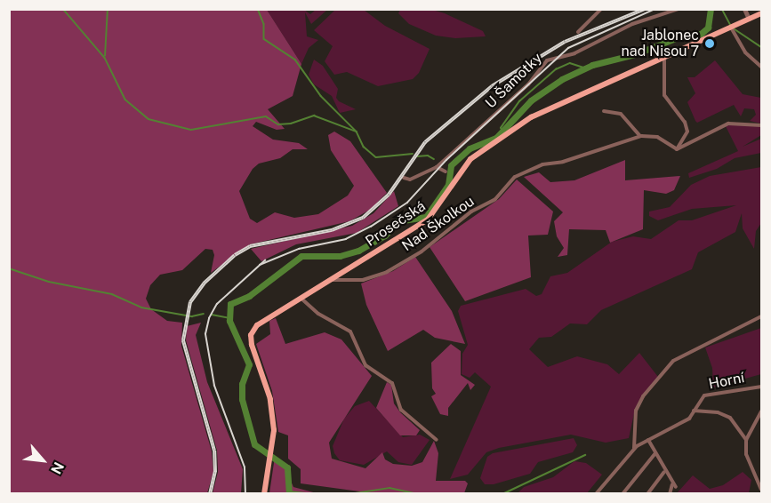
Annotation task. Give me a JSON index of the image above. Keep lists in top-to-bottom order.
{
  "streets": {
    "main road": ["Prosečská"],
    "street": ["U Šamotky", "Nad Školkou", "Horní"]
  },
  "crossings": [
    ["Prosečská", "Nad Školkou"]
  ],
  "places": ["Jablonec nad Nisou 7"],
  "north": "bottom right"
}
